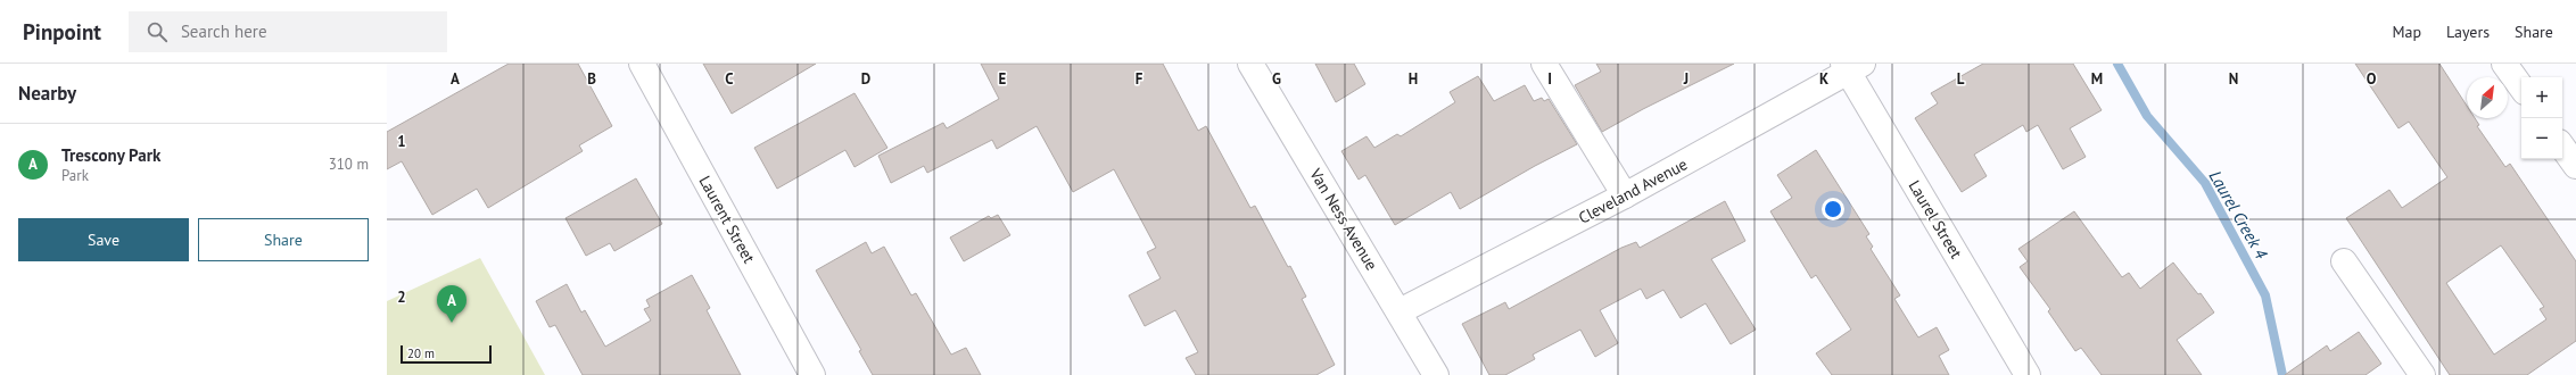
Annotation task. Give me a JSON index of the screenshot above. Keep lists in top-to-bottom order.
{
  "streets": {
    "street": [
      "Cleveland Avenue",
      "Laurent Street",
      "Van Ness Avenue",
      "Laurel Street"
    ]
  },
  "crossings": [
    ["Cleveland Avenue", "Van Ness Avenue"],
    ["Cleveland Avenue", "Laurel Street"]
  ],
  "water": ["Laurel Creek 4"],
  "scale_bar": "20 m",
  "north": "top right",
  "page": {
    "header": "Pinpoint",
    "search": "Search here",
    "nav": ["Map", "Layers", "Share"],
    "heading": "Nearby",
    "map_buttons": ["+", "−"],
    "list": [
      {
        "mark": "A",
        "name": "Trescony Park",
        "note": "Park",
        "value": "310 m"
      }
    ],
    "buttons": ["Save", "Share"],
    "pins": "A",
    "scale": "20 m"
  },
  "grid": {
    "columns": [
      "A",
      "B",
      "C",
      "D",
      "E",
      "F",
      "G",
      "H",
      "I",
      "J",
      "K",
      "L",
      "M",
      "N",
      "O"
    ],
    "rows": ["1", "2"]
  }
}
